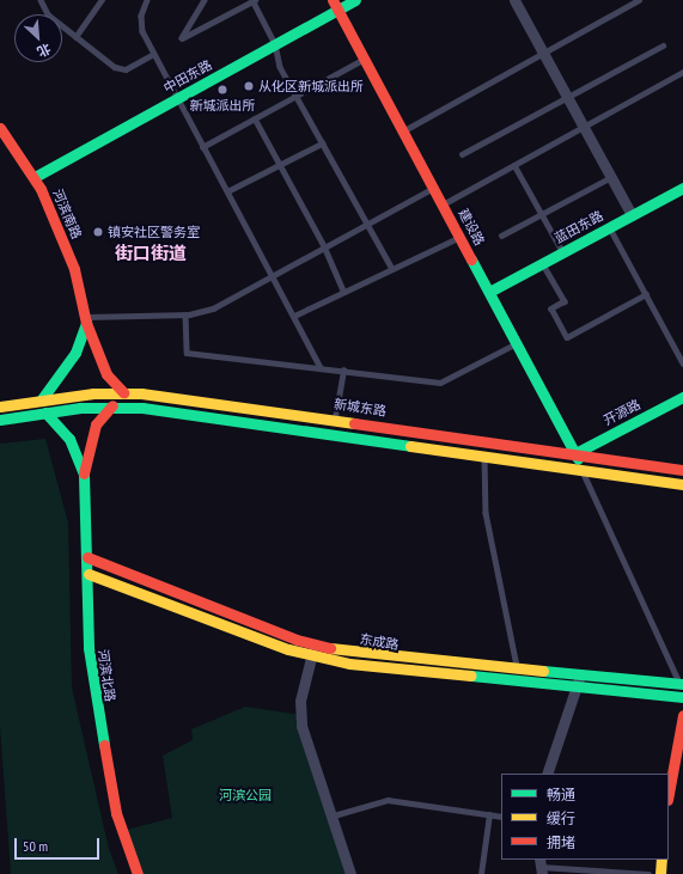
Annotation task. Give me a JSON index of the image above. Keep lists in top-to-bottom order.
{
  "streets": {
    "street": [
      "中田东路",
      "河滨南路",
      "建设路",
      "蓝田东路",
      "新城东路",
      "开源路",
      "东成路",
      "河滨北路"
    ]
  },
  "crossings": [
    ["中田东路", "河滨南路"],
    ["中田东路", "建设路"],
    ["河滨南路", "新城东路"],
    ["建设路", "蓝田东路"],
    ["建设路", "新城东路"],
    ["建设路", "开源路"],
    ["新城东路", "开源路"],
    ["东成路", "河滨北路"]
  ],
  "districts": ["街口街道"],
  "parks": ["河滨公园"],
  "places": ["从化区新城派出所", "新城派出所", "镇安社区警务室"],
  "legend": ["畅通", "缓行", "拥堵"],
  "scale_bar": "50 m",
  "north": "bottom right"
}
